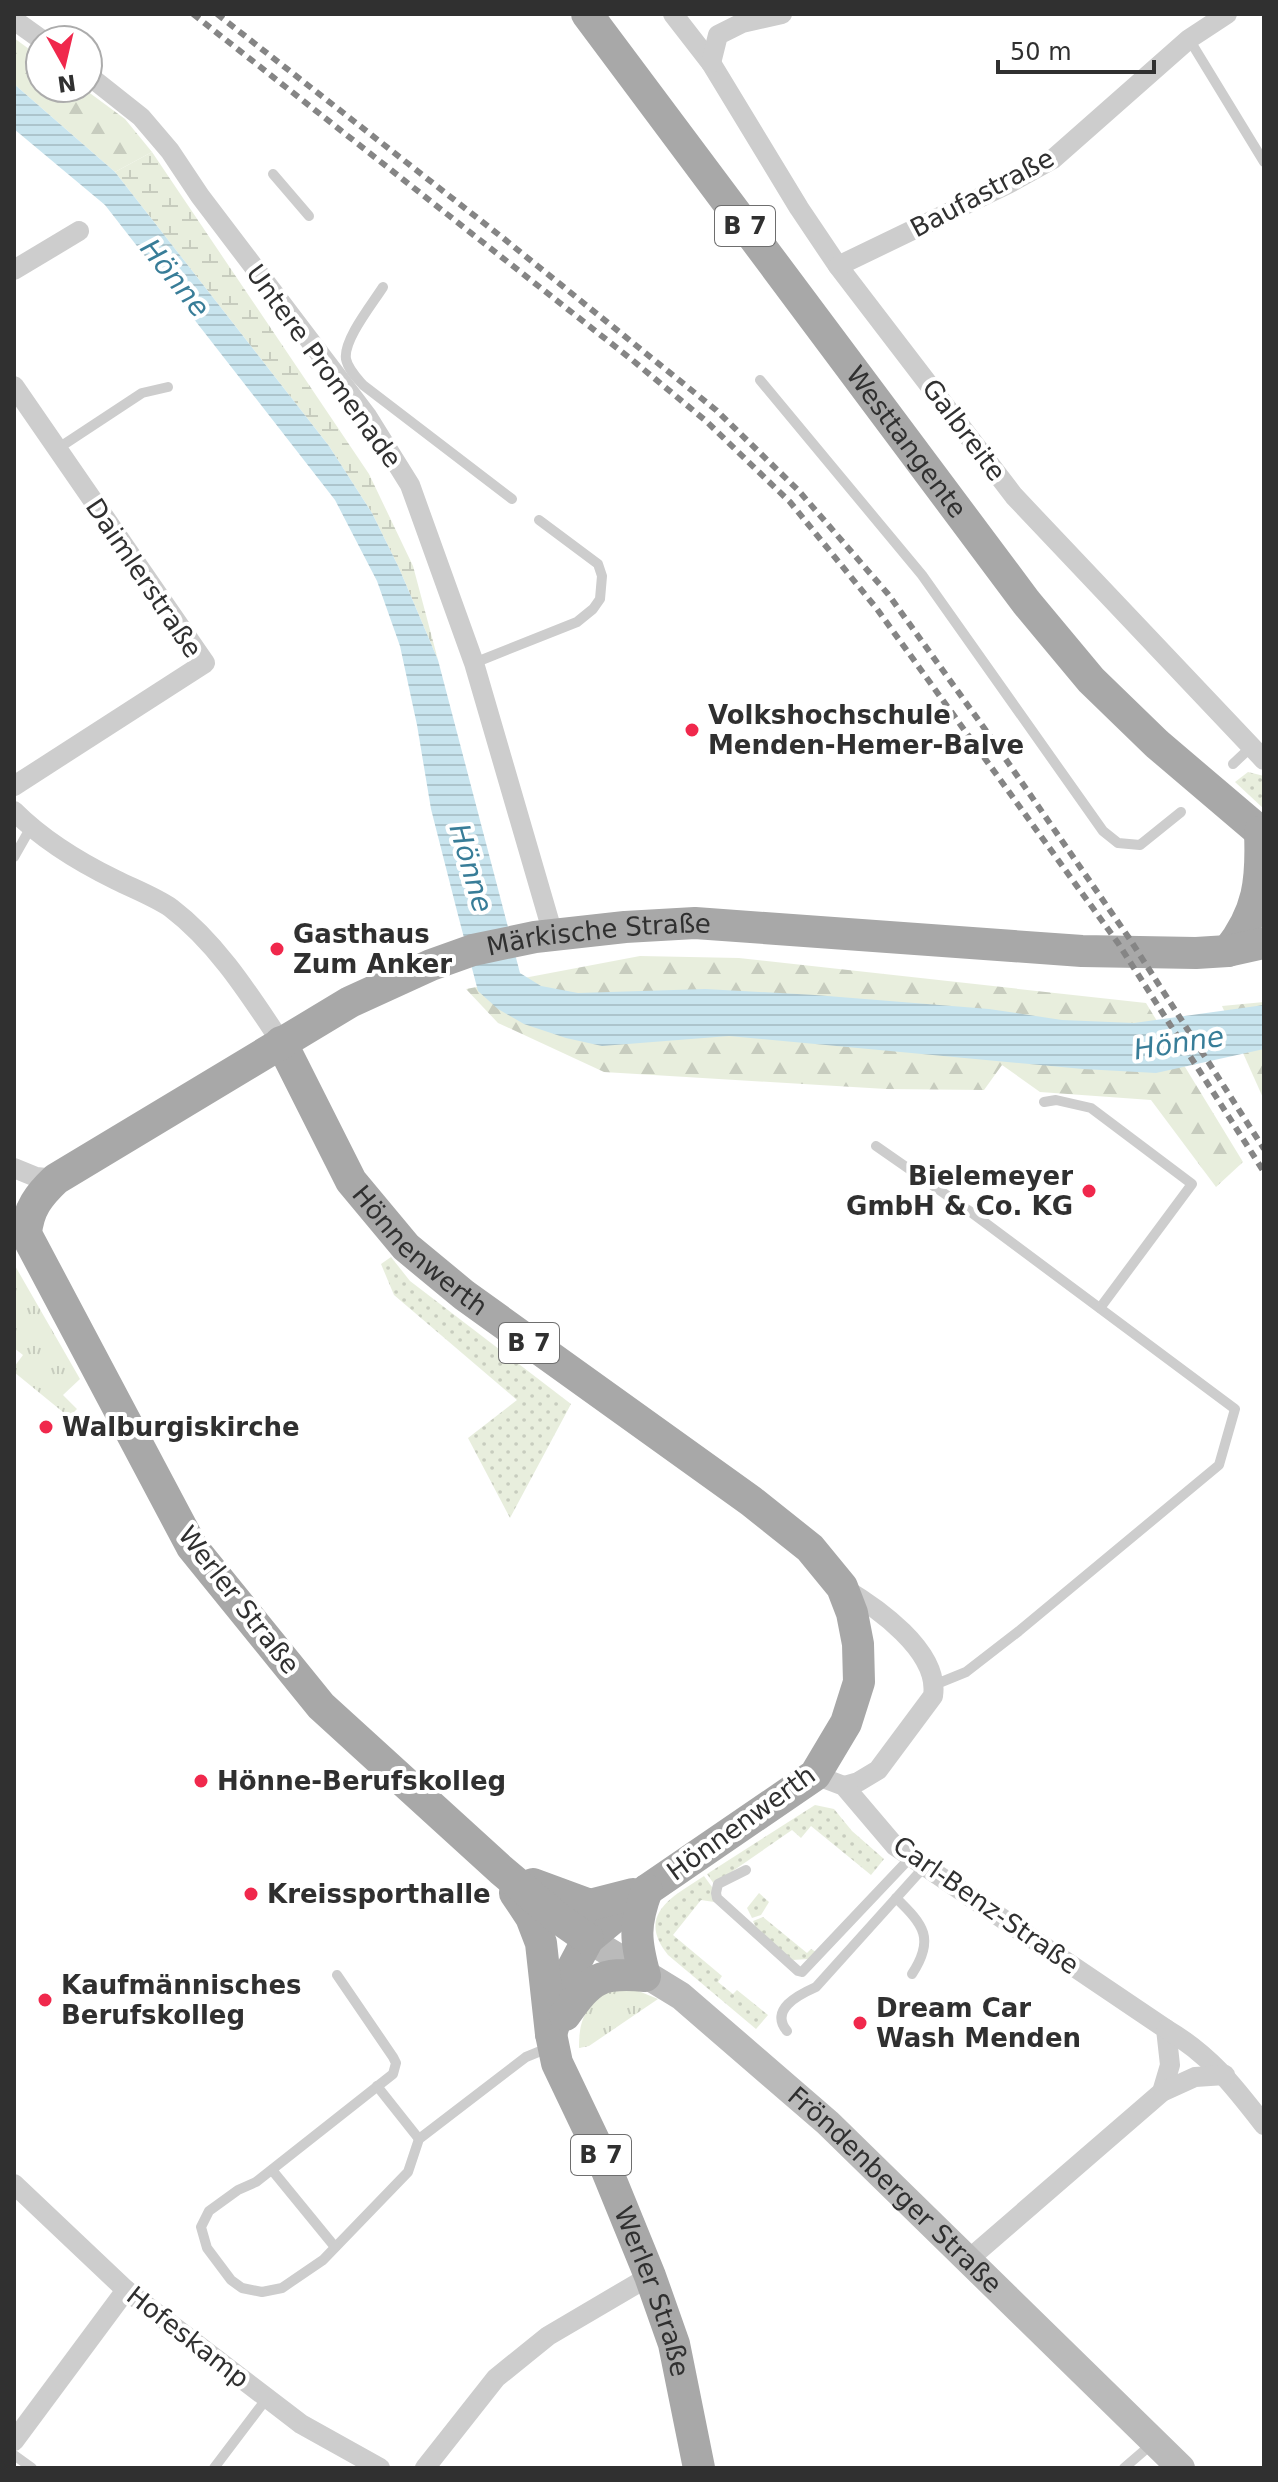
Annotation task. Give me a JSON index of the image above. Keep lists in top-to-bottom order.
{
  "streets": {
    "main road": [
      "B 7",
      "Westtangente",
      "Märkische Straße",
      "Hönnenwerth",
      "Werler Straße",
      "Fröndenberger Straße"
    ],
    "street": [
      "Baufastraße",
      "Untere Promenade",
      "Galbreite",
      "Daimlerstraße",
      "Carl-Benz-Straße",
      "Hofeskamp"
    ]
  },
  "crossings": [
    ["Baufastraße", "Galbreite"],
    ["B 7", "Westtangente"],
    ["B 7", "Märkische Straße"],
    ["B 7", "Hönnenwerth"],
    ["B 7", "Werler Straße"],
    ["B 7", "Fröndenberger Straße"],
    ["Untere Promenade", "Märkische Straße"],
    ["Märkische Straße", "Hönnenwerth"],
    ["Märkische Straße", "Werler Straße"],
    ["Hönnenwerth", "Werler Straße"],
    ["Hönnenwerth", "Carl-Benz-Straße"],
    ["Hönnenwerth", "Fröndenberger Straße"],
    ["Werler Straße", "Fröndenberger Straße"]
  ],
  "water": ["Hönne"],
  "places": [
    "Volkshochschule Menden-Hemer-Balve",
    "Gasthaus Zum Anker",
    "Bielemeyer GmbH & Co. KG",
    "Walburgiskirche",
    "Hönne-Berufskolleg",
    "Kreissporthalle",
    "Kaufmännisches Berufskolleg",
    "Dream Car Wash Menden"
  ],
  "scale_bar": "50 m",
  "north": "bottom"
}
